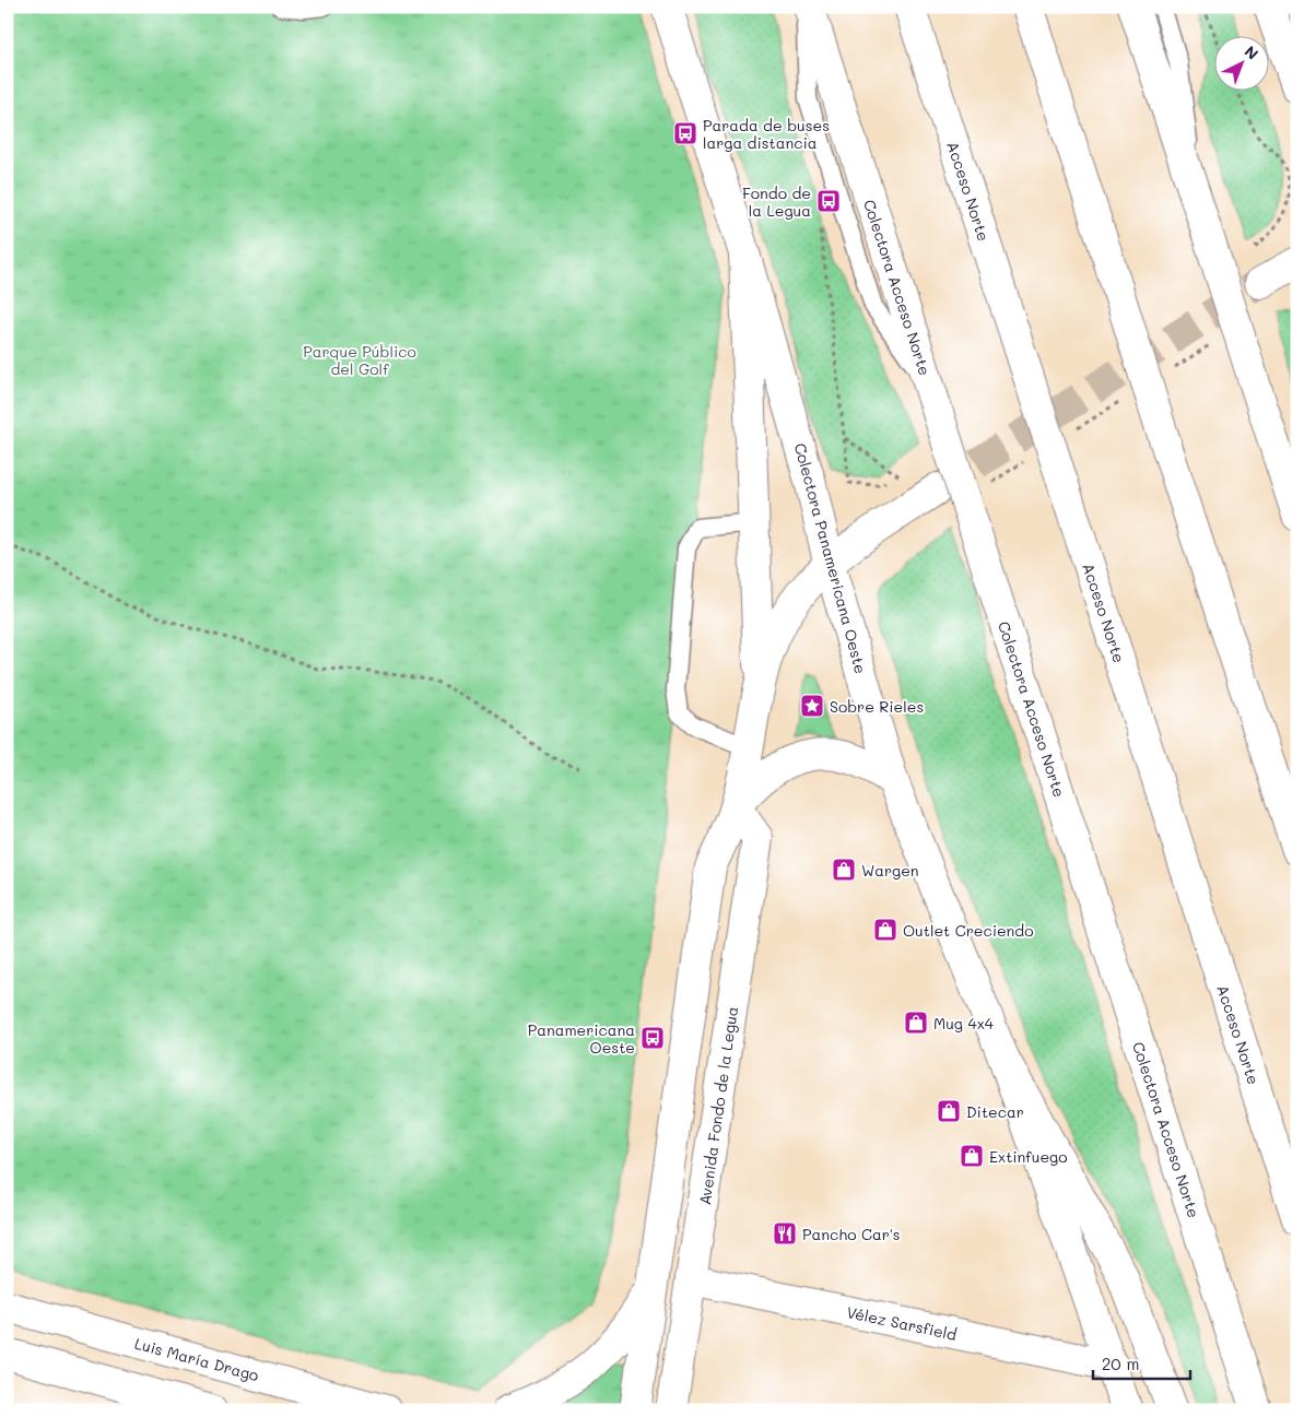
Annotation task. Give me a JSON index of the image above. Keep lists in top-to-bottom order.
{
  "streets": {
    "main road": [
      "Acceso Norte",
      "Colectora Acceso Norte",
      "Colectora Panamericana Oeste",
      "Avenida Fondo de la Legua",
      "Vélez Sarsfield",
      "Luis María Drago"
    ]
  },
  "crossings": [
    ["Colectora Panamericana Oeste", "Vélez Sarsfield"],
    ["Avenida Fondo de la Legua", "Vélez Sarsfield"]
  ],
  "parks": ["Parque Público del Golf"],
  "places": {
    "bus stop": ["Parada de buses larga distancia", "Fondo de la Legua", "Panamericana Oeste"],
    "place": ["Sobre Rieles"],
    "shop": [
      "Wargen",
      "Outlet Creciendo",
      "Mug 4x4",
      "Ditecar",
      "Extinfuego"
    ],
    "restaurant": ["Pancho Car's"]
  },
  "scale_bar": "20 m",
  "north": "top right"
}
